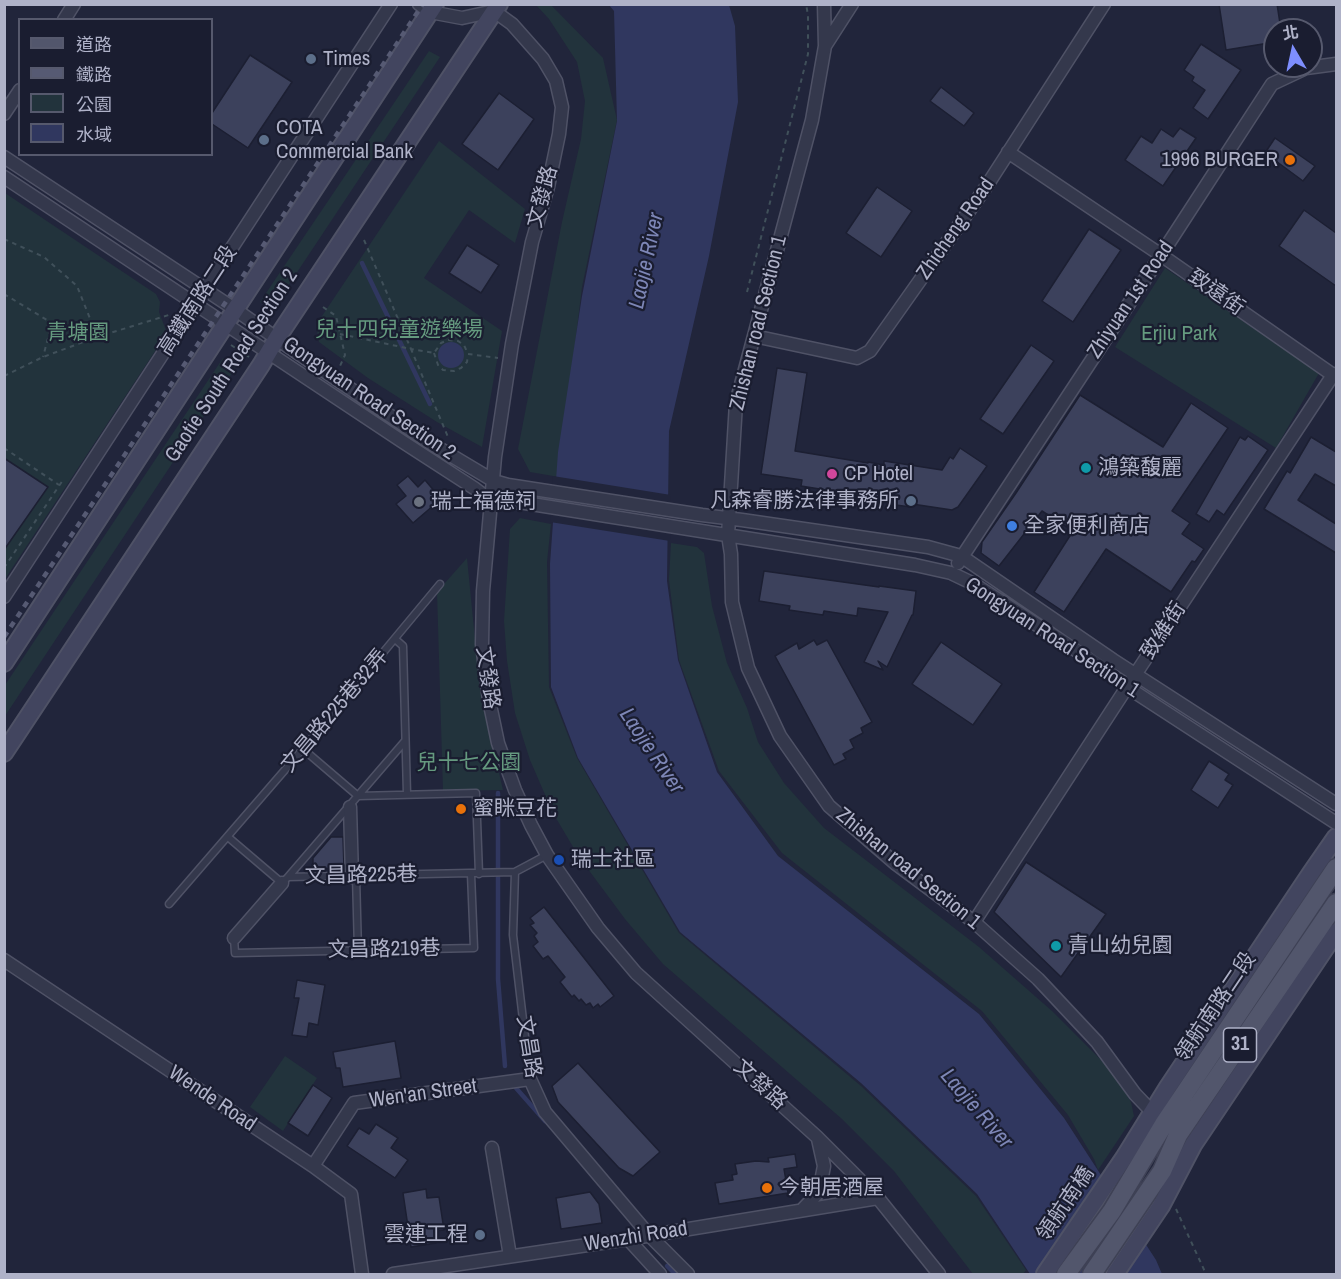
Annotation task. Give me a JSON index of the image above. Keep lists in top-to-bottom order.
{
  "streets": {
    "main road": ["領航南路二段", "31", "領航南橋"],
    "street": [
      "文發路",
      "Zhicheng Road",
      "致遠街",
      "Zhiyuan 1st Road",
      "高鐵南路二段",
      "Zhishan road Section 1",
      "Gaotie South Road Section 2",
      "Gongyuan Road Section 2",
      "致維街",
      "Gongyuan Road Section 1",
      "文昌路",
      "Wen'an Street",
      "Wende Road",
      "Wenzhi Road"
    ],
    "lane": ["文昌路225巷32弄", "文昌路225巷", "文昌路219巷"]
  },
  "crossings": [
    ["文發路", "Gaotie South Road Section 2"],
    ["文發路", "Gongyuan Road Section 2"],
    ["文發路", "Gongyuan Road Section 1"],
    ["文發路", "Wenzhi Road"],
    ["Zhicheng Road", "致遠街"],
    ["Zhicheng Road", "Zhishan road Section 1"],
    ["致遠街", "Zhiyuan 1st Road"],
    ["致遠街", "致維街"],
    ["Zhiyuan 1st Road", "Gongyuan Road Section 1"],
    ["高鐵南路二段", "Gongyuan Road Section 2"],
    ["Zhishan road Section 1", "致維街"],
    ["Zhishan road Section 1", "Gongyuan Road Section 1"],
    ["Zhishan road Section 1", "領航南路二段"],
    ["Zhishan road Section 1", "31"],
    ["Zhishan road Section 1", "領航南橋"],
    ["Gaotie South Road Section 2", "Gongyuan Road Section 2"],
    ["Gongyuan Road Section 2", "Gongyuan Road Section 1"],
    ["致維街", "Gongyuan Road Section 1"],
    ["文昌路225巷32弄", "文昌路225巷"],
    ["文昌路225巷", "文昌路219巷"],
    ["文昌路225巷", "文昌路"],
    ["領航南路二段", "31"],
    ["領航南路二段", "領航南橋"],
    ["31", "領航南橋"],
    ["文昌路", "Wen'an Street"],
    ["文昌路", "Wenzhi Road"],
    ["Wen'an Street", "Wende Road"]
  ],
  "water": ["Laojie River"],
  "parks": [
    "兒十四兒童遊樂場",
    "青塘園",
    "Erjiu Park",
    "兒十七公園"
  ],
  "places": [
    "Times",
    "COTA Commercial Bank",
    "1996 BURGER",
    "鴻築馥麗",
    "CP Hotel",
    "凡森睿勝法律事務所",
    "瑞士福德祠",
    "全家便利商店",
    "蜜眯豆花",
    "瑞士社區",
    "青山幼兒園",
    "今朝居酒屋",
    "雲連工程"
  ],
  "legend": [
    "道路",
    "鐵路",
    "公園",
    "水域"
  ],
  "north": "top"
}
